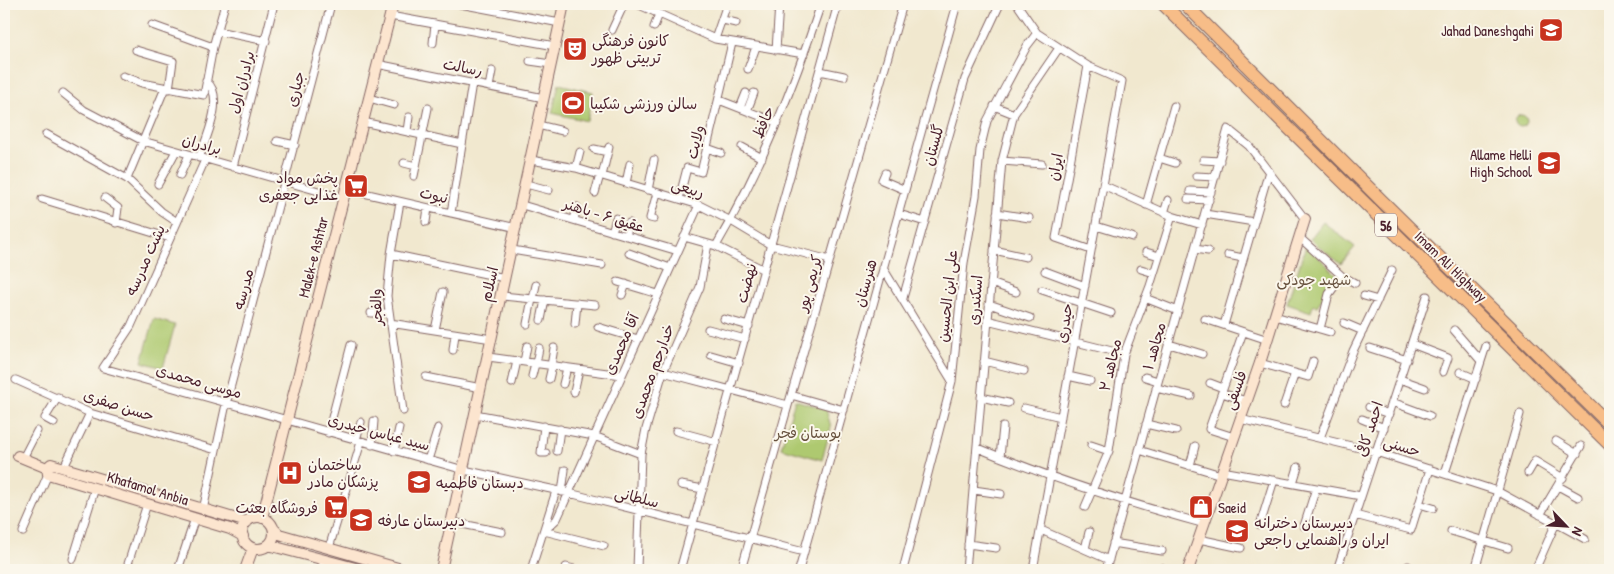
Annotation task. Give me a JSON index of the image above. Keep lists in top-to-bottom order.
{
  "streets": {
    "highway": ["56", "Imam Ali Highway"],
    "street": [
      "رسالت",
      "برادران اول",
      "جباری",
      "حافظ",
      "ولایت",
      "برادران",
      "گلستان",
      "ایران",
      "ربیعی",
      "نبوت",
      "عقیق ۶ - باهنر",
      "Malek-e Ashtar",
      "پشت مدرسه",
      "نهضت",
      "کریمی پور",
      "هنرستان",
      "اسلام",
      "مدرسه",
      "علی ابن الحسین",
      "اسکندری",
      "والفجر",
      "حیدری",
      "آقا محمدی",
      "مجاهد ۱",
      "مجاهد ۲",
      "خدارحم محمدی",
      "موسی محمدی",
      "فلسفی",
      "حسن صفری",
      "احمد کافی",
      "سید عباس حیدری",
      "حسنی",
      "Khatamol Anbia",
      "سلطانی"
    ]
  },
  "crossings": [
    ["رسالت", "Malek-e Ashtar"],
    ["رسالت", "اسلام"],
    ["برادران اول", "برادران"],
    ["جباری", "برادران"],
    ["جباری", "مدرسه"],
    ["حافظ", "ربیعی"],
    ["ولایت", "ربیعی"],
    ["برادران", "نبوت"],
    ["برادران", "Malek-e Ashtar"],
    ["برادران", "پشت مدرسه"],
    ["برادران", "مدرسه"],
    ["ایران", "حیدری"],
    ["ربیعی", "نهضت"],
    ["ربیعی", "کریمی پور"],
    ["ربیعی", "اسلام"],
    ["ربیعی", "آقا محمدی"],
    ["نبوت", "Malek-e Ashtar"],
    ["نبوت", "اسلام"],
    ["نبوت", "والفجر"],
    ["عقیق ۶ - باهنر", "اسلام"],
    ["عقیق ۶ - باهنر", "آقا محمدی"],
    ["Malek-e Ashtar", "موسی محمدی"],
    ["Malek-e Ashtar", "سید عباس حیدری"],
    ["Malek-e Ashtar", "Khatamol Anbia"],
    ["پشت مدرسه", "موسی محمدی"],
    ["نهضت", "سلطانی"],
    ["کریمی پور", "سلطانی"],
    ["هنرستان", "سلطانی"],
    ["اسلام", "سید عباس حیدری"],
    ["اسلام", "سلطانی"],
    ["مدرسه", "موسی محمدی"],
    ["مدرسه", "حسن صفری"],
    ["مدرسه", "Khatamol Anbia"],
    ["آقا محمدی", "سلطانی"],
    ["خدارحم محمدی", "سلطانی"],
    ["موسی محمدی", "سید عباس حیدری"],
    ["فلسفی", "حسنی"],
    ["احمد کافی", "حسنی"],
    ["سید عباس حیدری", "سلطانی"]
  ],
  "parks": ["شهید جودکی", "بوستان فجر"],
  "places": {
    "school or university": [
      "Jahad Daneshgahi",
      "Allame Helli High School",
      "دبستان فاطمیه",
      "دبیرستان عارفه",
      "دبیرستان دخترانه ایران و راهنمایی راجعی"
    ],
    "theatre": ["کانون فرهنگی تربیتی ظهور"],
    "sports": ["سالن ورزشی شکیبا"],
    "supermarket": ["پخش مواد غذایی جعفری", "فروشگاه بعثت"],
    "hospital": ["ساختمان پزشکان مادر"],
    "shop": ["Saeid"]
  },
  "north": "bottom right"
}
